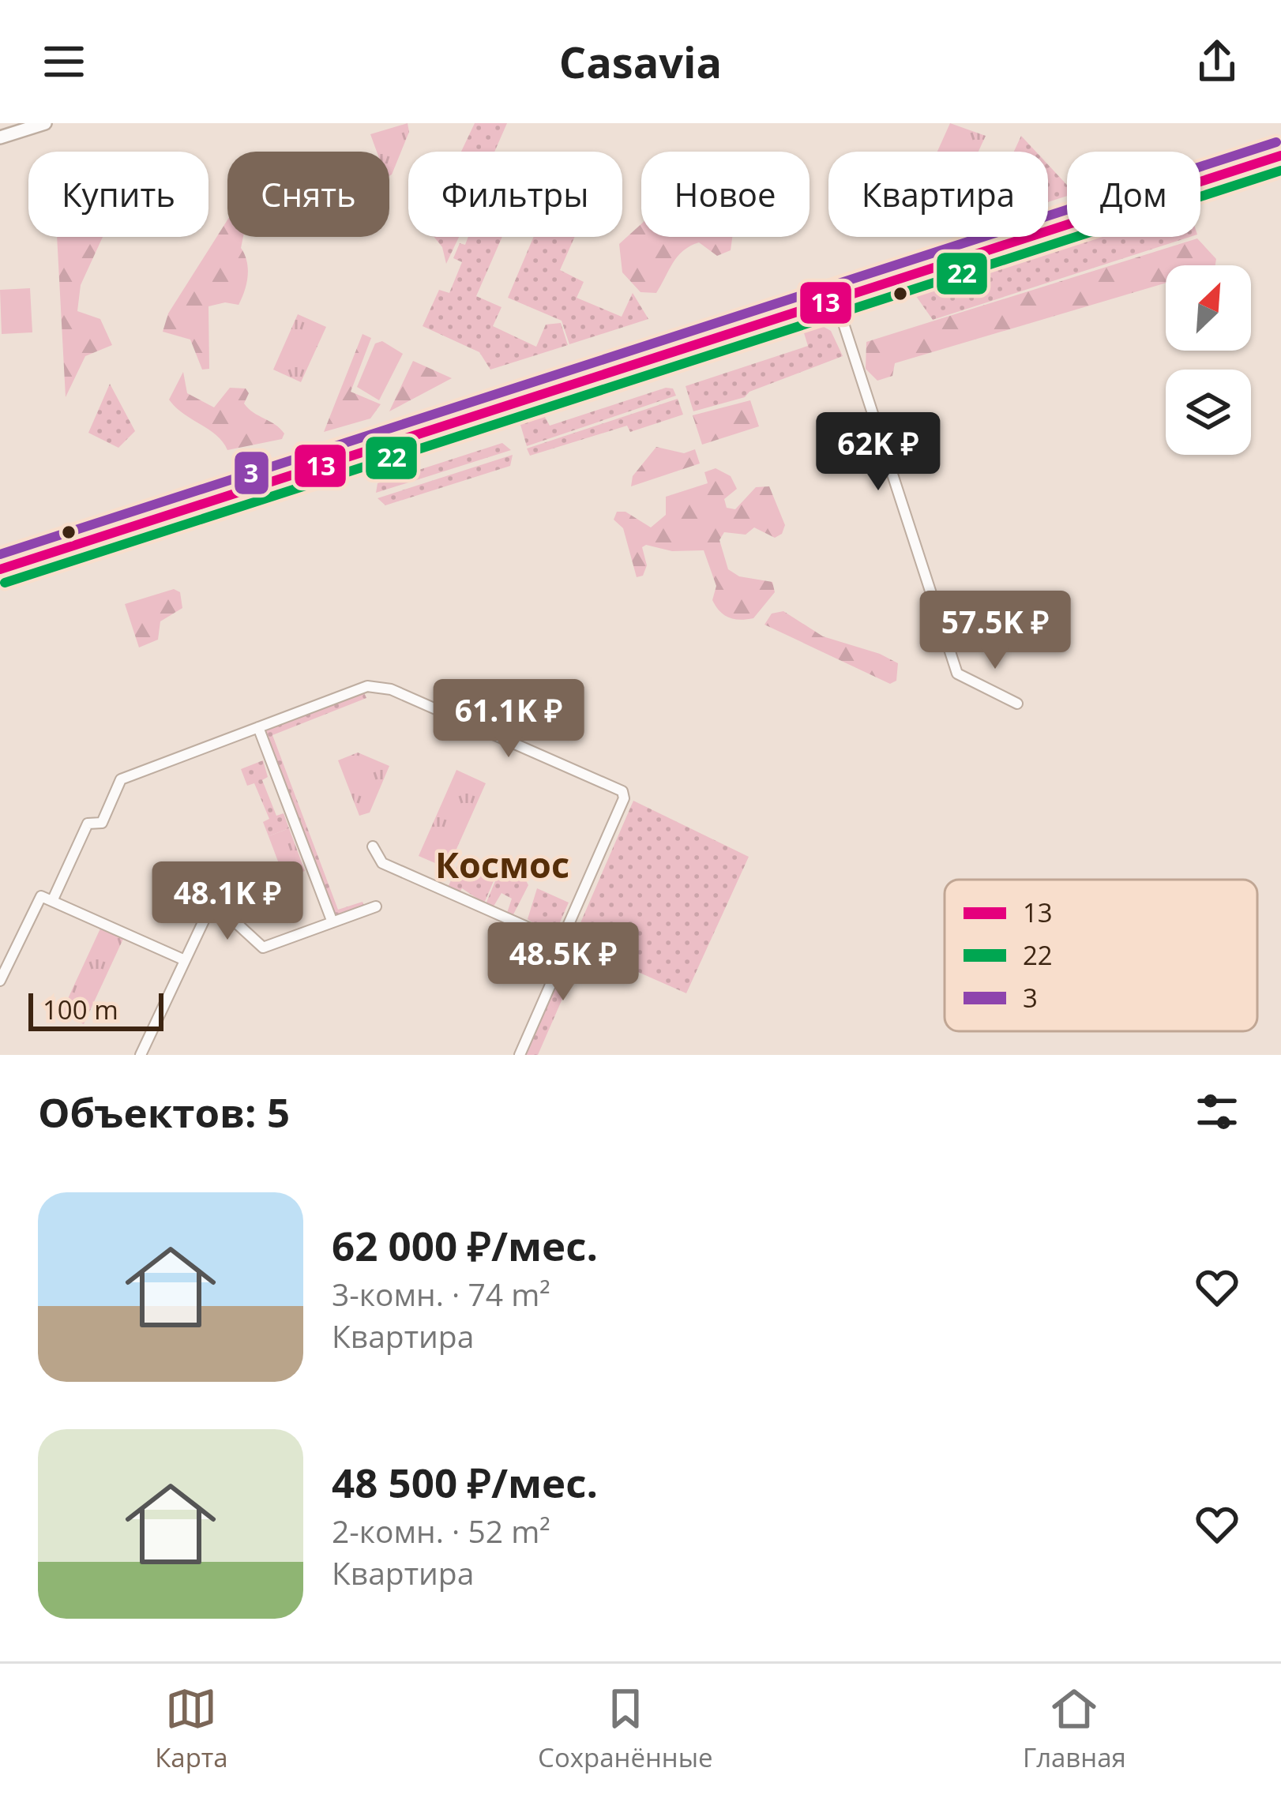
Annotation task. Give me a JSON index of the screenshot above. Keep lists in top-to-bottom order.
{
  "districts": ["Космос"],
  "lines": ["transit line 3", "transit line 13", "transit line 22"],
  "legend": ["13", "22", "3"],
  "scale_bar": "100 m",
  "north": "top right",
  "page": {
    "header": "Casavia",
    "chip": [
      "Купить",
      "Снять",
      "Фильтры",
      "Новое",
      "Квартира",
      "Дом"
    ],
    "price": [
      "62K ₽",
      "57.5K ₽",
      "61.1K ₽",
      "48.1K ₽",
      "48.5K ₽"
    ],
    "scale": "100 m",
    "heading": "Объектов: 5",
    "list": [
      {
        "name": "62 000 ₽/мес.",
        "note": "3-комн. · 74 m² · Квартира"
      },
      {
        "name": "48 500 ₽/мес.",
        "note": "2-комн. · 52 m² · Квартира"
      }
    ],
    "tabs": ["Карта", "Сохранённые", "Главная"]
  }
}
